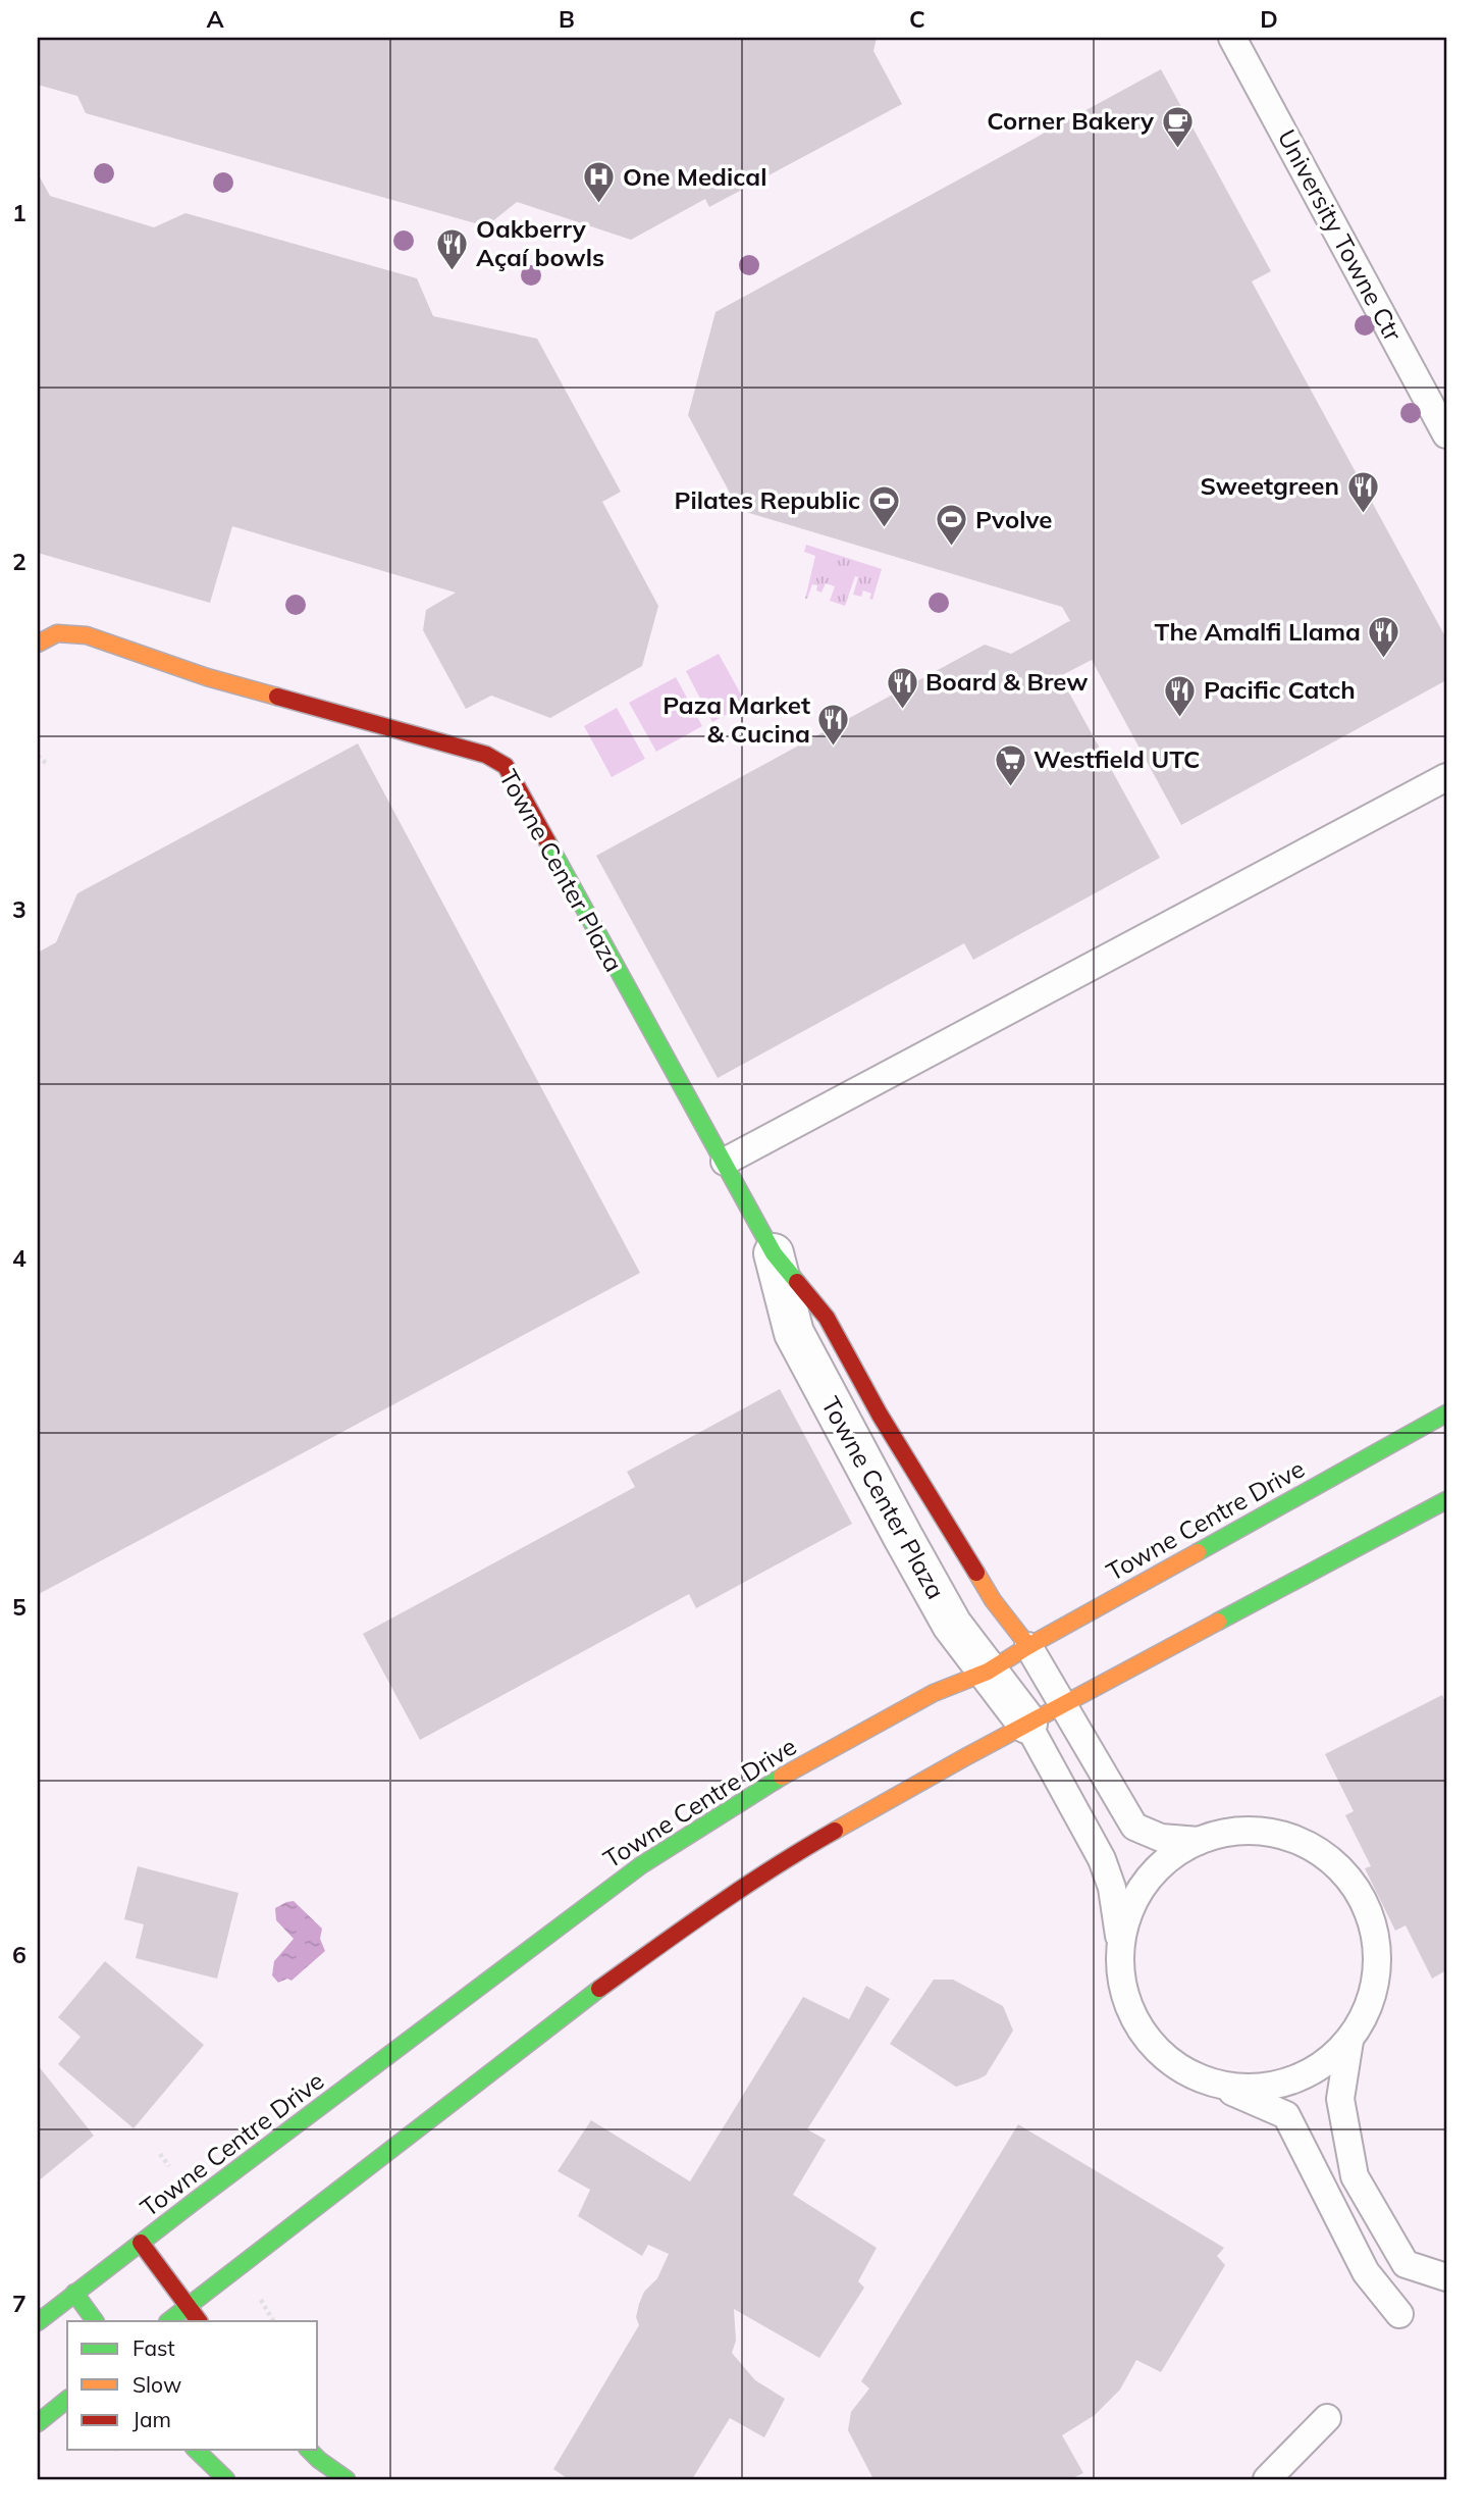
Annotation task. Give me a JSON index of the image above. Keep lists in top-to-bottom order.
{
  "streets": {
    "main road": ["Towne Center Plaza", "Towne Centre Drive"],
    "lane": ["University Towne Ctr"]
  },
  "crossings": [
    ["Towne Center Plaza", "Towne Centre Drive"]
  ],
  "places": {
    "cafe": ["Corner Bakery"],
    "hospital": ["One Medical"],
    "restaurant": [
      "Oakberry Açaí bowls",
      "Sweetgreen",
      "The Amalfi Llama",
      "Board & Brew",
      "Pacific Catch",
      "Paza Market & Cucina"
    ],
    "sports": ["Pilates Republic", "Pvolve"],
    "supermarket": ["Westfield UTC"]
  },
  "legend": ["Fast", "Slow", "Jam"],
  "grid": {
    "columns": [
      "A",
      "B",
      "C",
      "D"
    ],
    "rows": [
      "1",
      "2",
      "3",
      "4",
      "5",
      "6",
      "7"
    ]
  }
}
